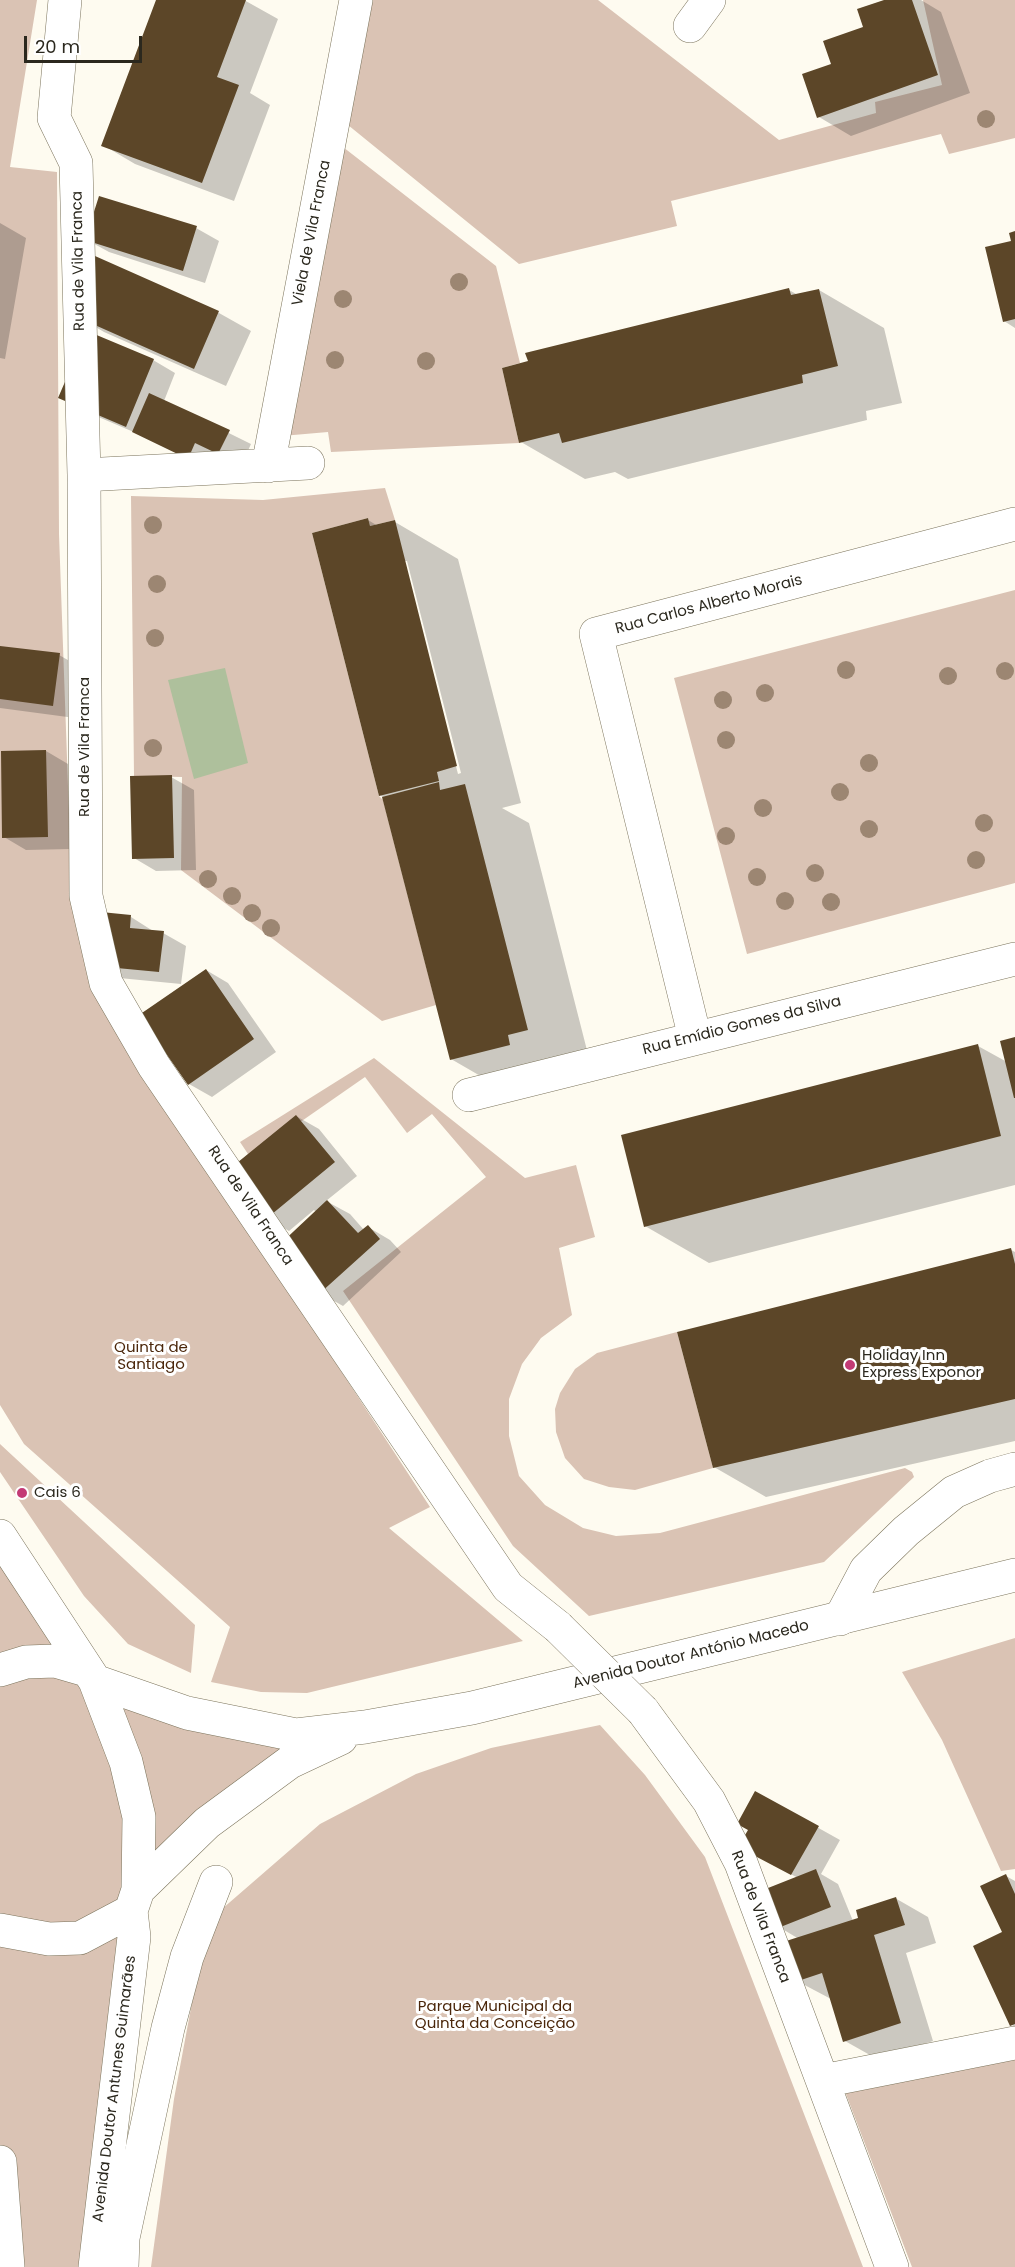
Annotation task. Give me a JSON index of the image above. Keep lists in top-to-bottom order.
{
  "streets": {
    "street": [
      "Viela de Vila Franca",
      "Rua de Vila Franca",
      "Rua Carlos Alberto Morais",
      "Rua Emídio Gomes da Silva",
      "Avenida Doutor António Macedo",
      "Avenida Doutor Antunes Guimarães"
    ]
  },
  "crossings": [
    ["Rua Carlos Alberto Morais", "Rua Emídio Gomes da Silva"],
    ["Avenida Doutor António Macedo", "Avenida Doutor Antunes Guimarães"]
  ],
  "parks": ["Quinta de Santiago", "Parque Municipal da Quinta da Conceição"],
  "places": ["Holiday Inn Express Exponor", "Cais 6"],
  "scale_bar": "20 m"
}
